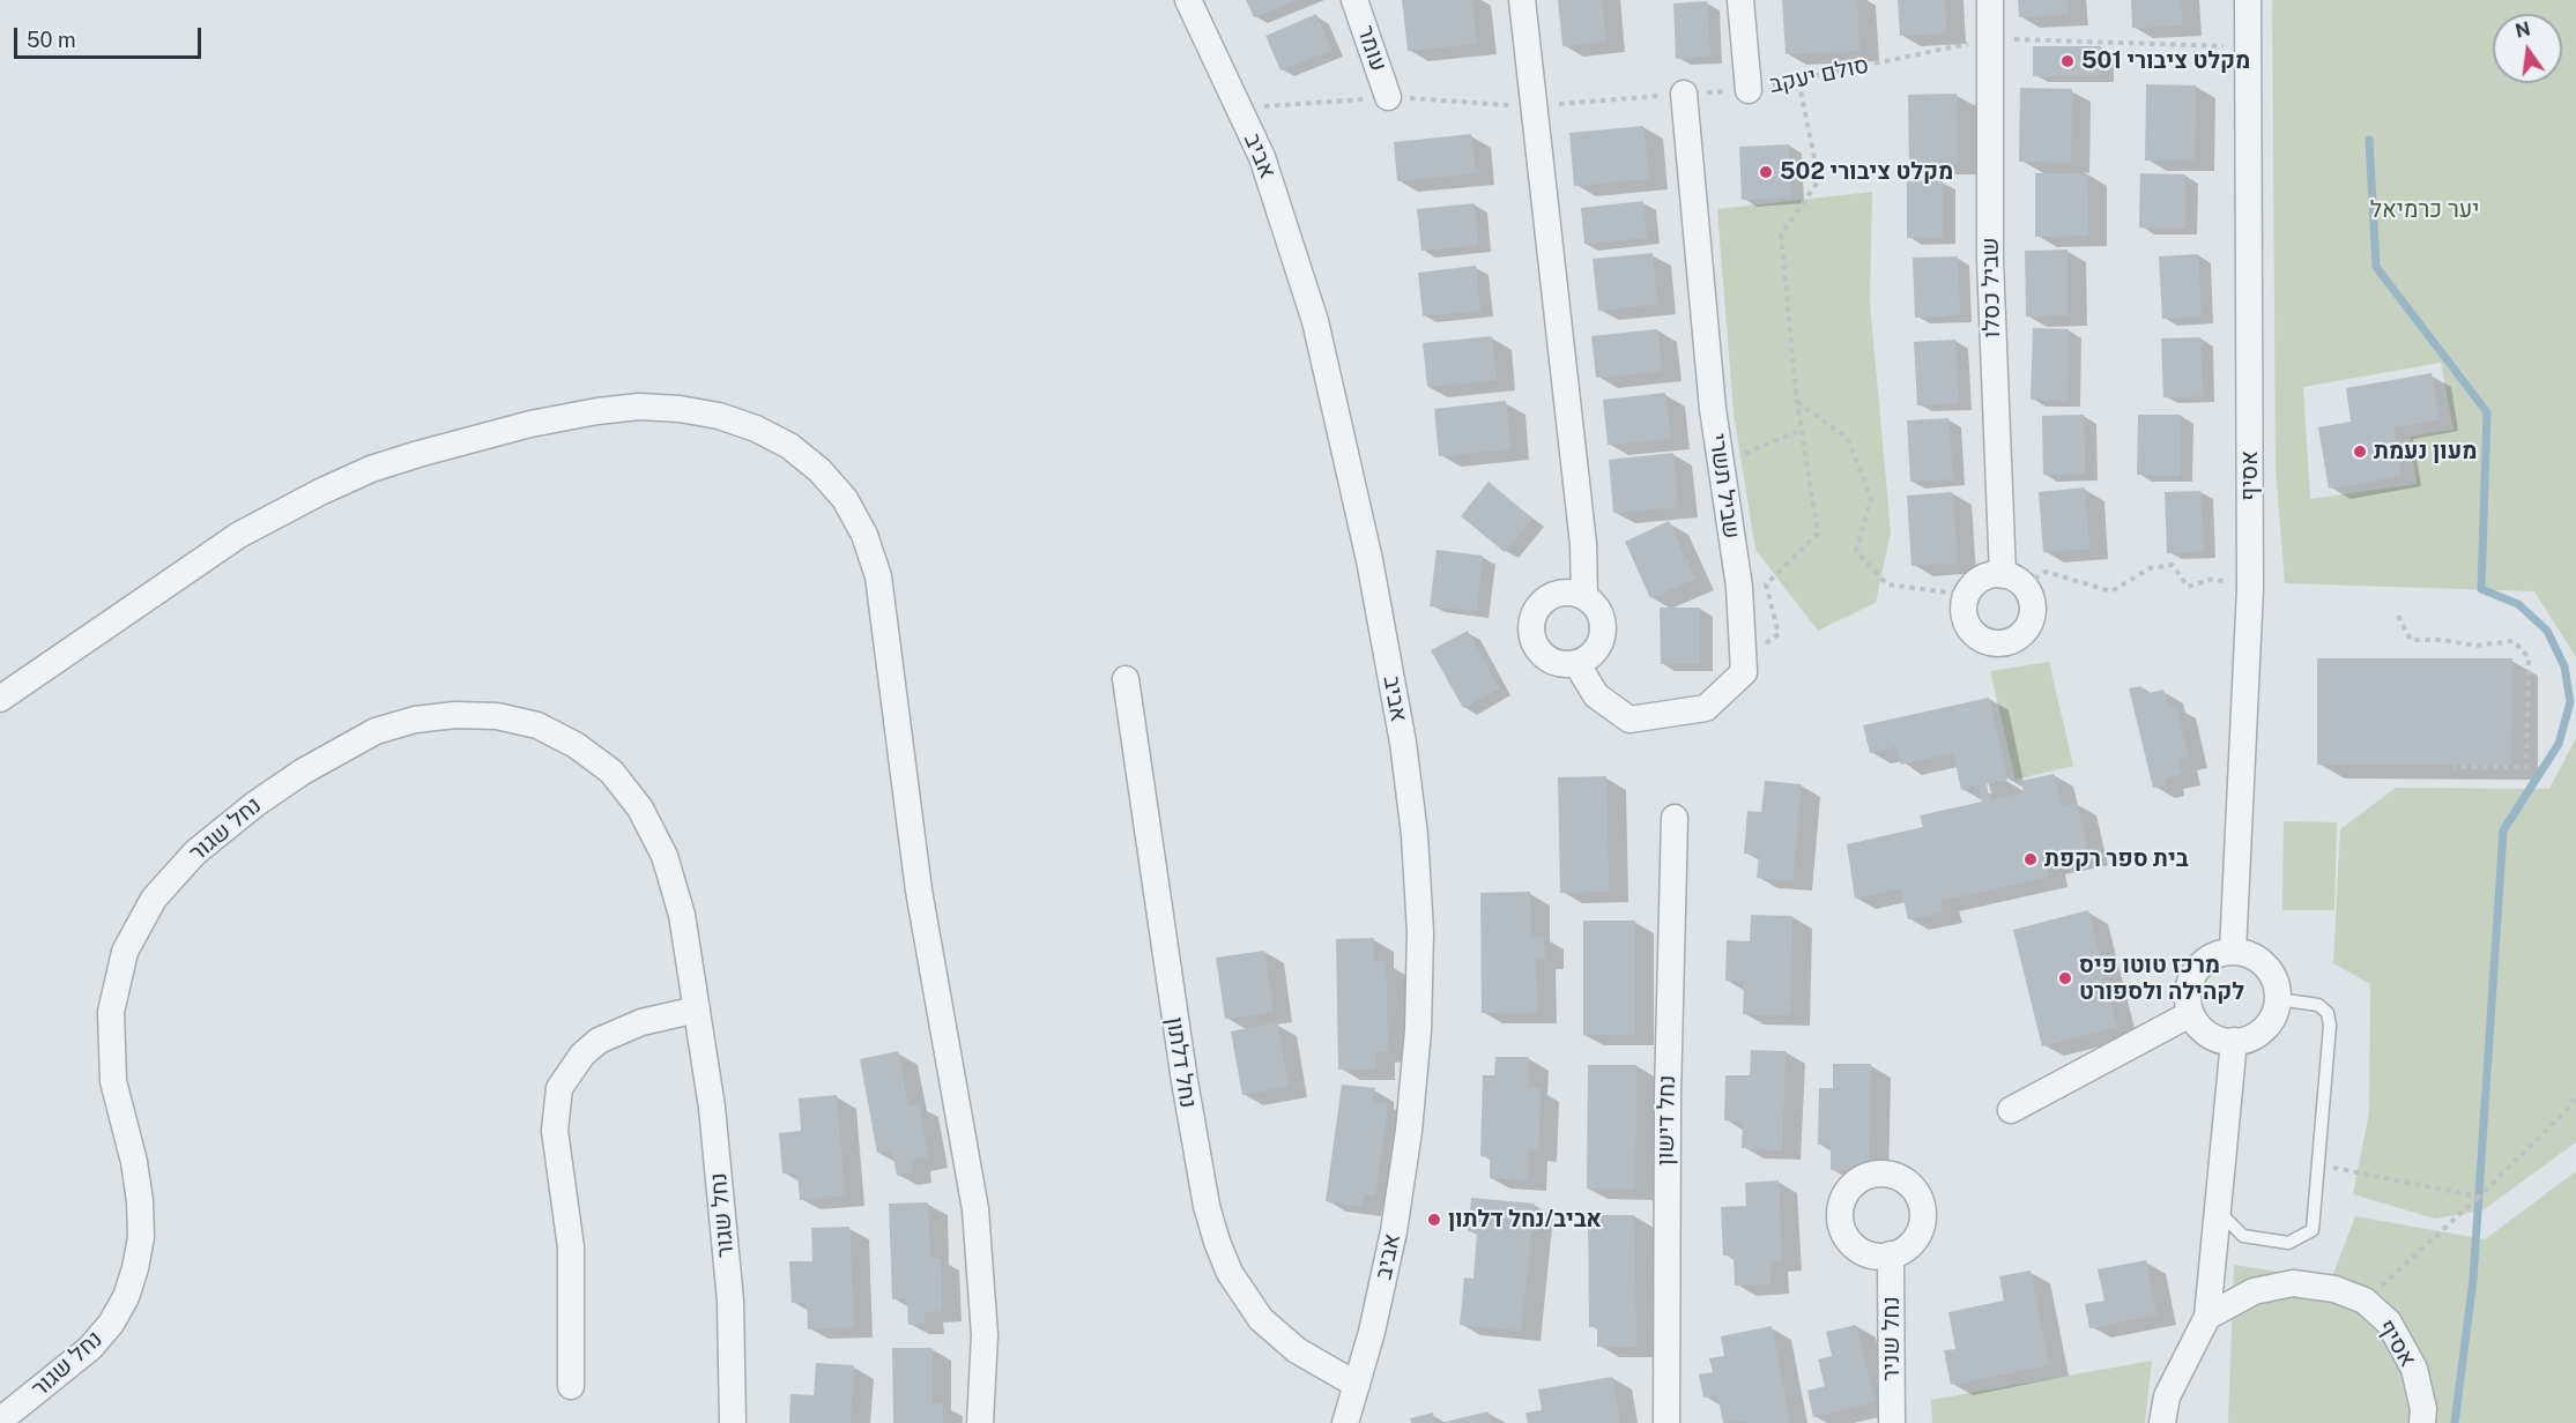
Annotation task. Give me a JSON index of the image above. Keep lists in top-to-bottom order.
{
  "streets": {
    "street": [
      "עומר",
      "אביב",
      "שביל כסלו",
      "אסיף",
      "שביל תשרי",
      "נחל שגור",
      "נחל דלתון",
      "נחל דישון",
      "נחל שניר"
    ],
    "path": ["סולם יעקב"]
  },
  "crossings": [
    ["עומר", "סולם יעקב"],
    ["סולם יעקב", "אביב"],
    ["סולם יעקב", "שביל כסלו"],
    ["סולם יעקב", "אסיף"],
    ["סולם יעקב", "שביל תשרי"],
    ["אביב", "נחל דלתון"]
  ],
  "parks": ["יער כרמיאל"],
  "places": [
    "מקלט ציבורי 501",
    "מקלט ציבורי 502",
    "מעון נעמת",
    "בית ספר רקפת",
    "מרכז טוטו פיס לקהילה ולספורט",
    "אביב/נחל דלתון"
  ],
  "scale_bar": "50 m",
  "north": "top"
}
